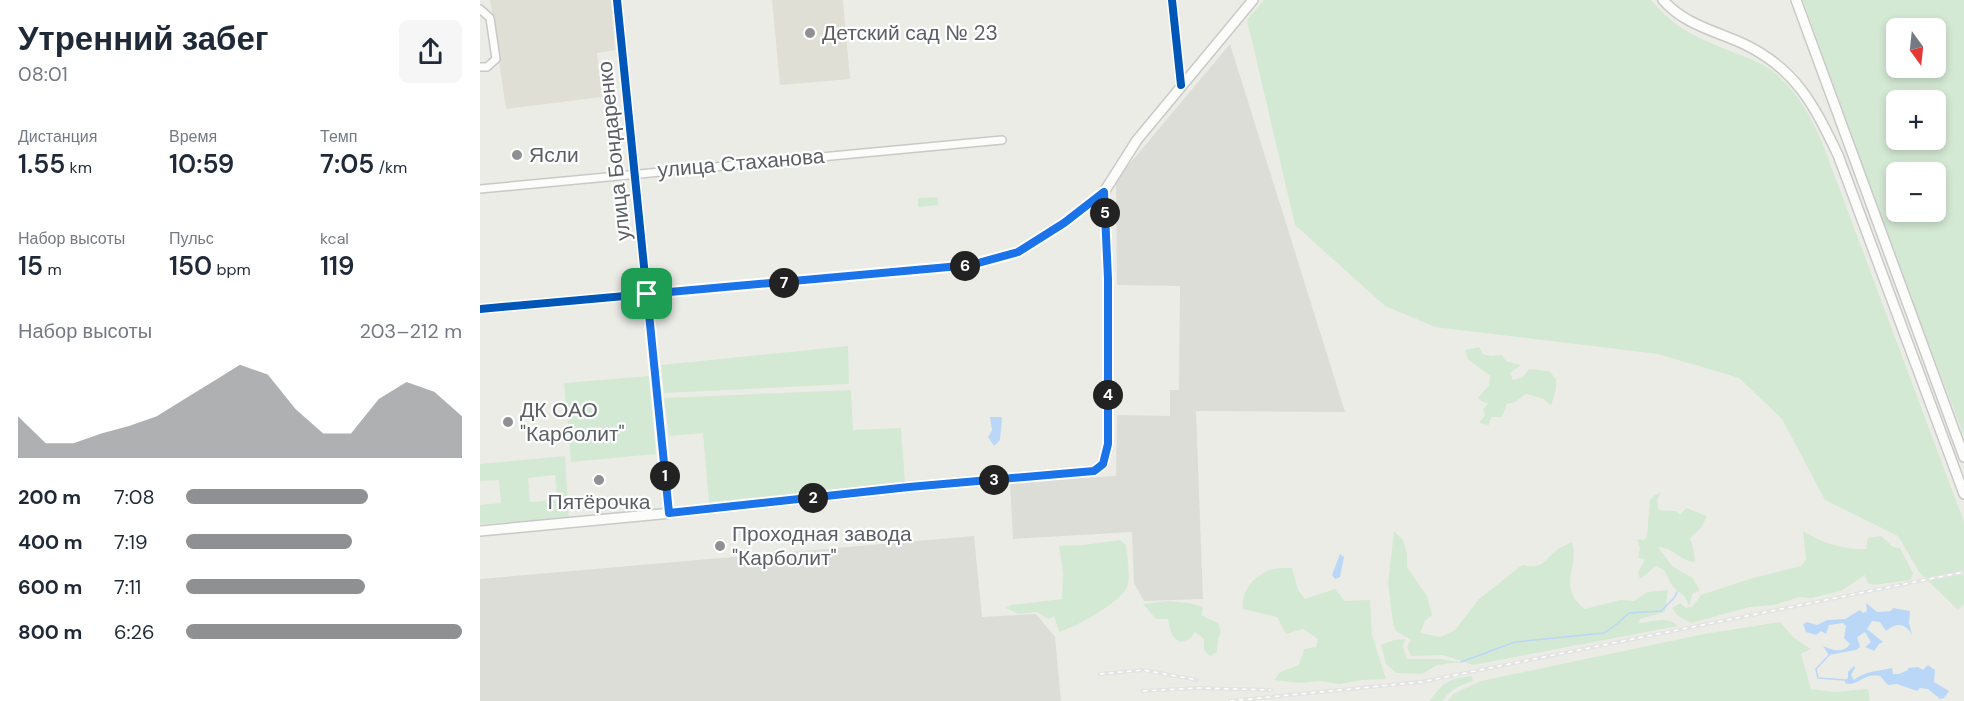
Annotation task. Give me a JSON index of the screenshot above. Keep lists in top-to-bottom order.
{
  "streets": {
    "street": ["улица Бондаренко", "улица Стаханова"]
  },
  "crossings": [
    ["улица Бондаренко", "улица Стаханова"]
  ],
  "places": [
    "Детский сад № 23",
    "Ясли",
    "ДК ОАО \"Карболит\"",
    "Пятёрочка",
    "Проходная завода \"Карболит\""
  ],
  "north": "bottom",
  "page": {
    "heading": ["Утренний забег", "08:01"],
    "map_buttons": ["+", "−"],
    "stats": [
      ["Дистанция", "1.55 km"],
      ["Время", "10:59"],
      ["Темп", "7:05 /km"],
      ["Набор высоты", "15 m"],
      ["Пульс", "150 bpm"],
      ["kcal", "119"]
    ],
    "pins": [
      "5",
      "6",
      "7",
      "4",
      "1",
      "3",
      "2"
    ],
    "chart": ["Набор высоты", "203–212 m"],
    "list": [
      {
        "name": "200 m",
        "note": "7:08"
      },
      {
        "name": "400 m",
        "note": "7:19"
      },
      {
        "name": "600 m",
        "note": "7:11"
      },
      {
        "name": "800 m",
        "note": "6:26"
      }
    ]
  }
}
